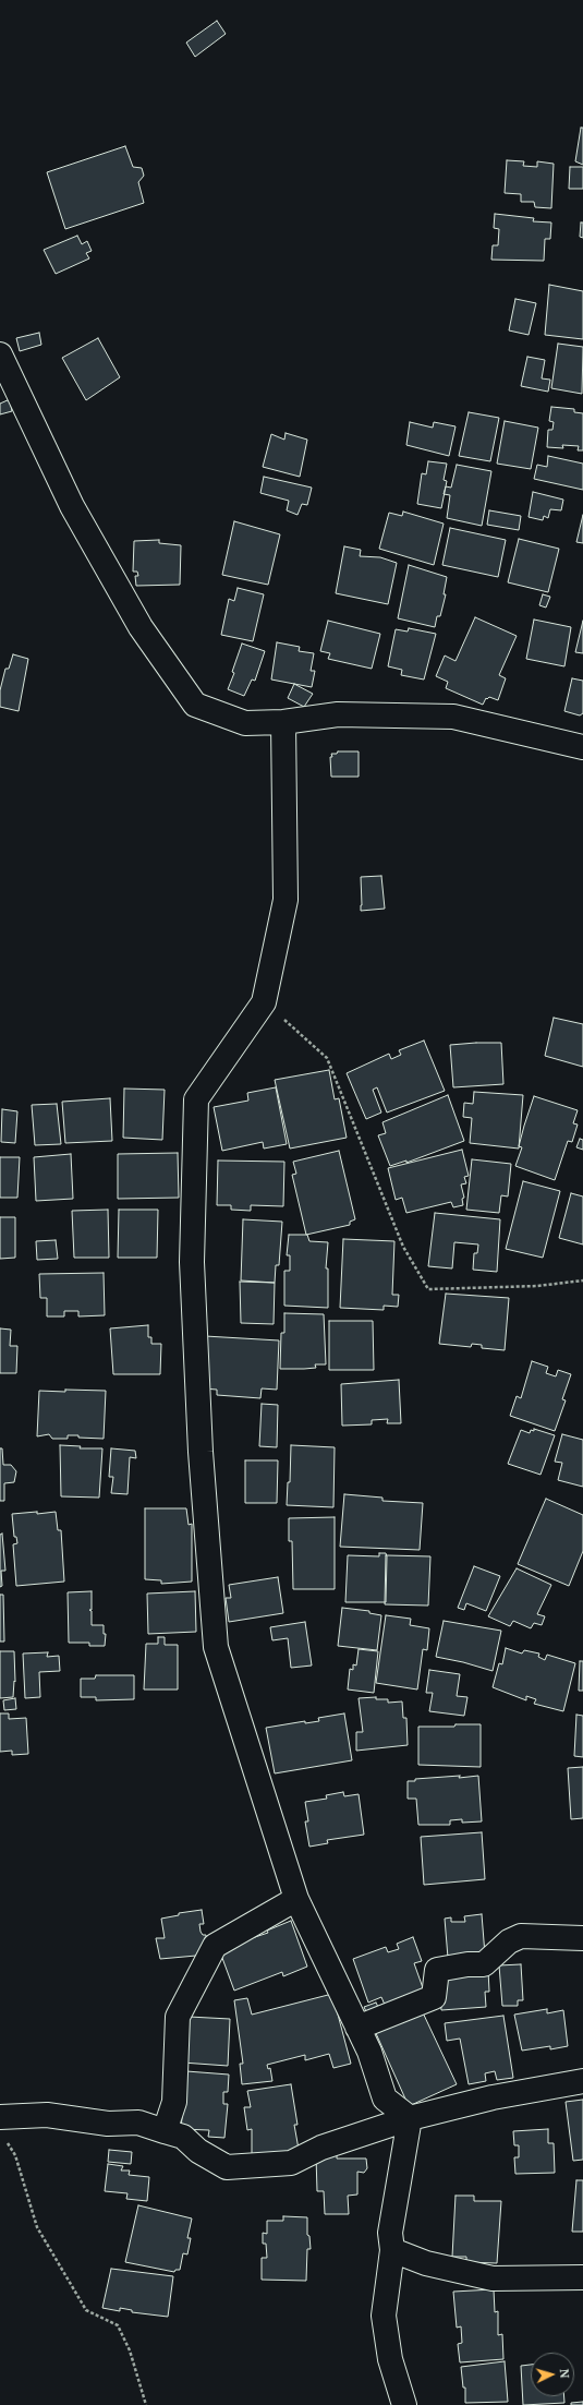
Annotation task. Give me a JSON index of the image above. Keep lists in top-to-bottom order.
{
  "north": "right"
}
